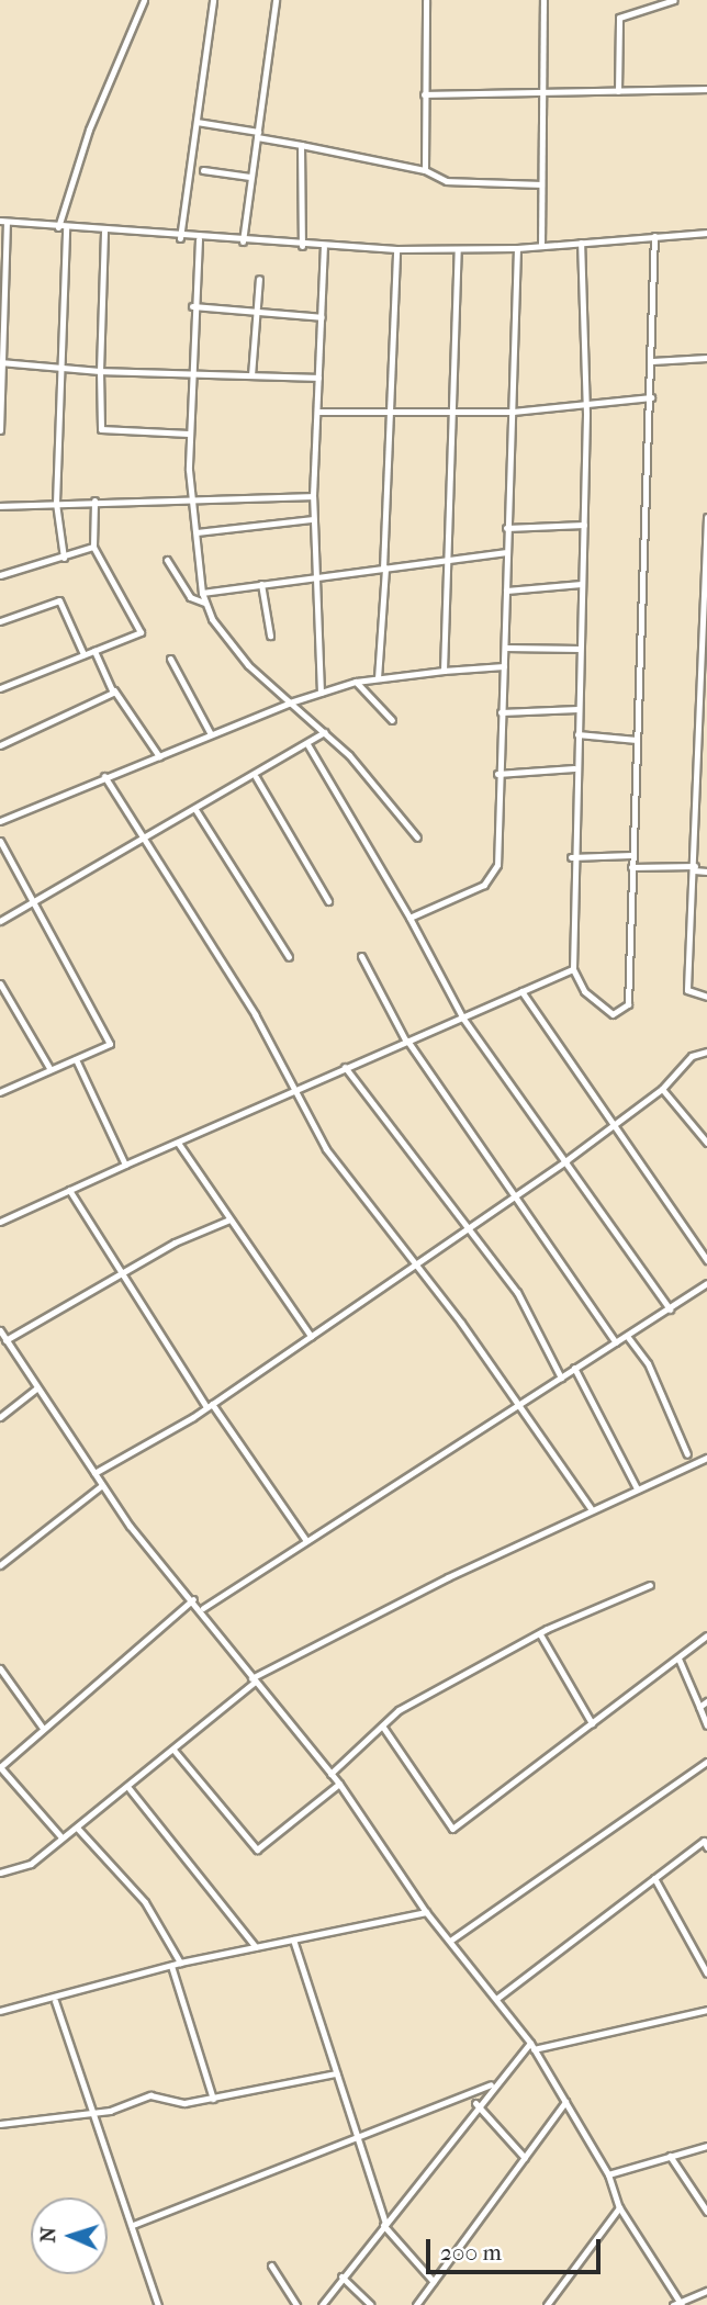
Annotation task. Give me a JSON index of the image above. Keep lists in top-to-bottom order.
{
  "scale_bar": "200 m",
  "north": "left"
}
